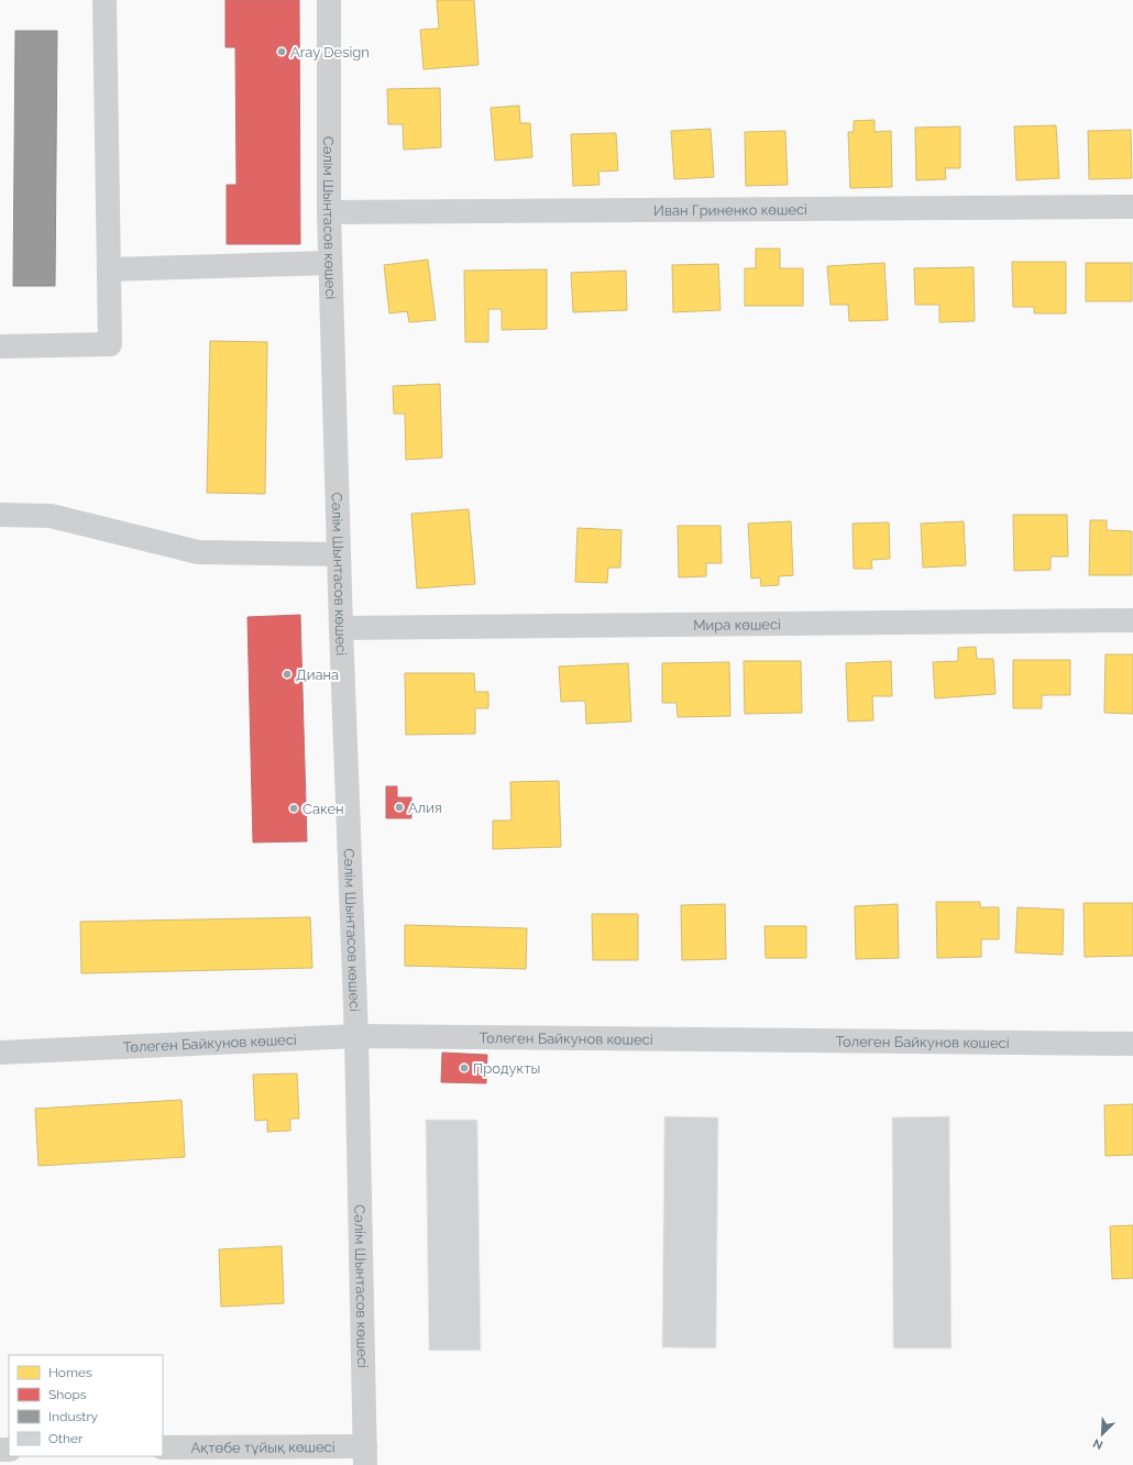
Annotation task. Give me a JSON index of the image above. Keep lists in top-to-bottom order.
{
  "streets": {
    "street": [
      "Иван Гриненко көшесі",
      "Сәлім Шынтасов көшесі",
      "Мира көшесі",
      "Төлеген Байкунов көшесі",
      "Ақтөбе тұйық көшесі"
    ]
  },
  "crossings": [
    ["Иван Гриненко көшесі", "Сәлім Шынтасов көшесі"],
    ["Сәлім Шынтасов көшесі", "Мира көшесі"],
    ["Сәлім Шынтасов көшесі", "Төлеген Байкунов көшесі"],
    ["Сәлім Шынтасов көшесі", "Ақтөбе тұйық көшесі"]
  ],
  "places": [
    "Aray Design",
    "Диана",
    "Алия",
    "Сакен",
    "Продукты"
  ],
  "legend": [
    "Homes",
    "Shops",
    "Industry",
    "Other"
  ],
  "north": "bottom left"
}
